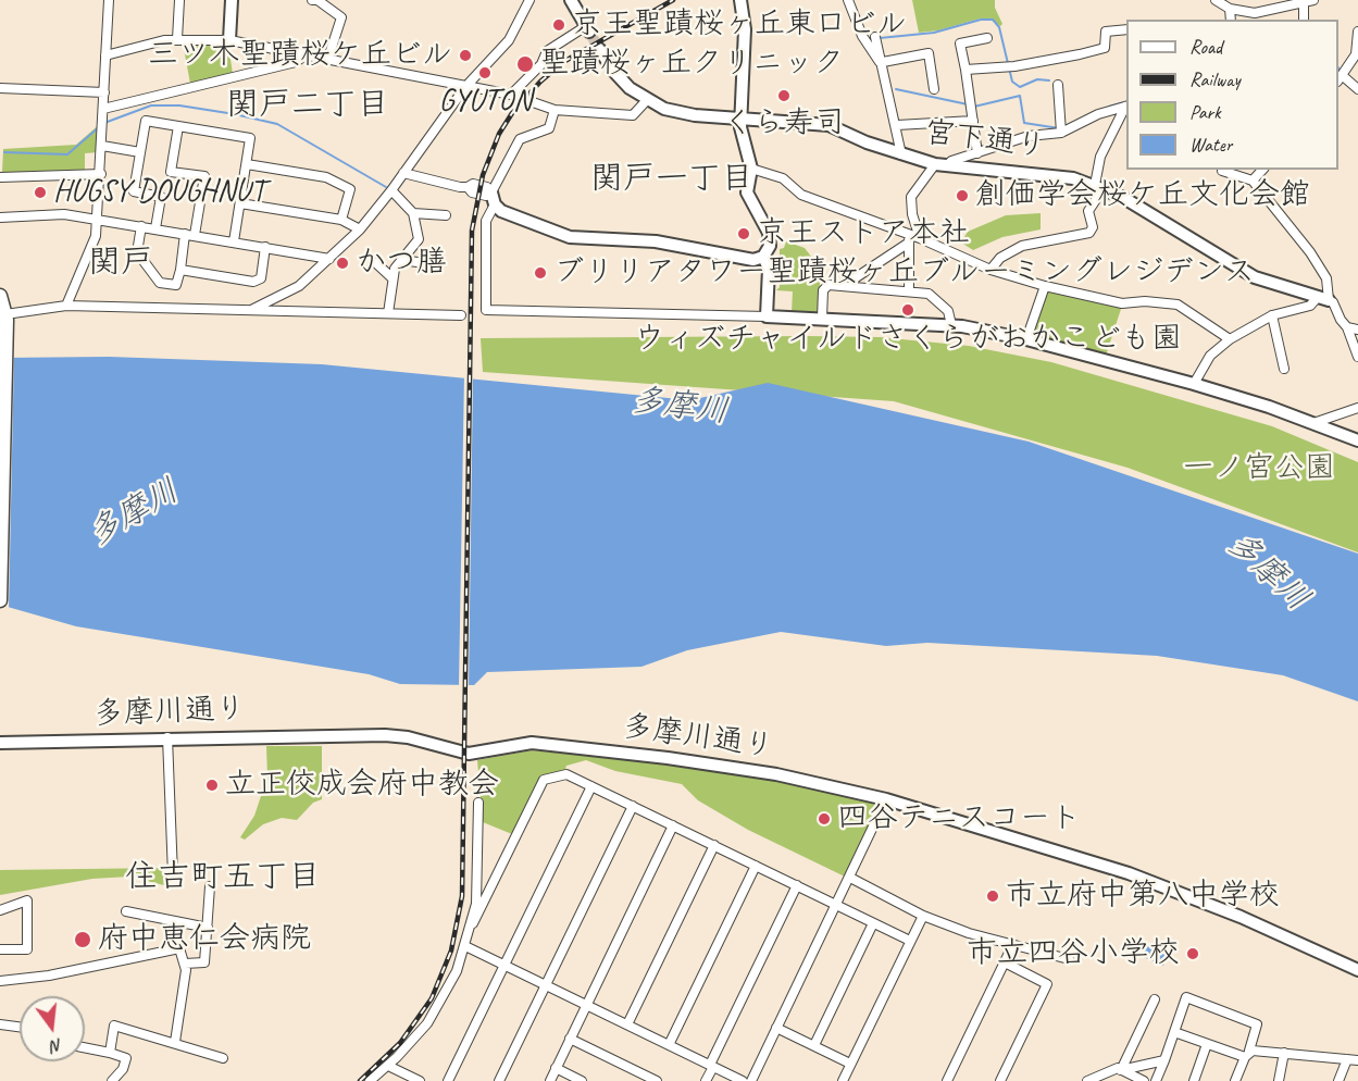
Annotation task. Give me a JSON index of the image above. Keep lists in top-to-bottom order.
{
  "streets": {
    "street": ["宮下通り", "多摩川通り"]
  },
  "districts": [
    "関戸二丁目",
    "関戸一丁目",
    "関戸",
    "住吉町五丁目"
  ],
  "water": ["多摩川"],
  "parks": ["一ノ宮公園"],
  "places": [
    "京王聖蹟桜ヶ丘東口ビル",
    "三ツ木聖蹟桜ケ丘ビル",
    "聖蹟桜ヶ丘クリニック",
    "GYUTON",
    "くら寿司",
    "HUGSY DOUGHNUT",
    "創価学会桜ケ丘文化会館",
    "京王ストア本社",
    "かつ膳",
    "ブリリアタワー聖蹟桜ヶ丘ブルーミングレジデンス",
    "ウィズチャイルドさくらがおかこども園",
    "立正佼成会府中教会",
    "四谷テニスコート",
    "市立府中第八中学校",
    "府中恵仁会病院",
    "市立四谷小学校"
  ],
  "legend": [
    "Road",
    "Railway",
    "Park",
    "Water"
  ],
  "north": "bottom"
}
